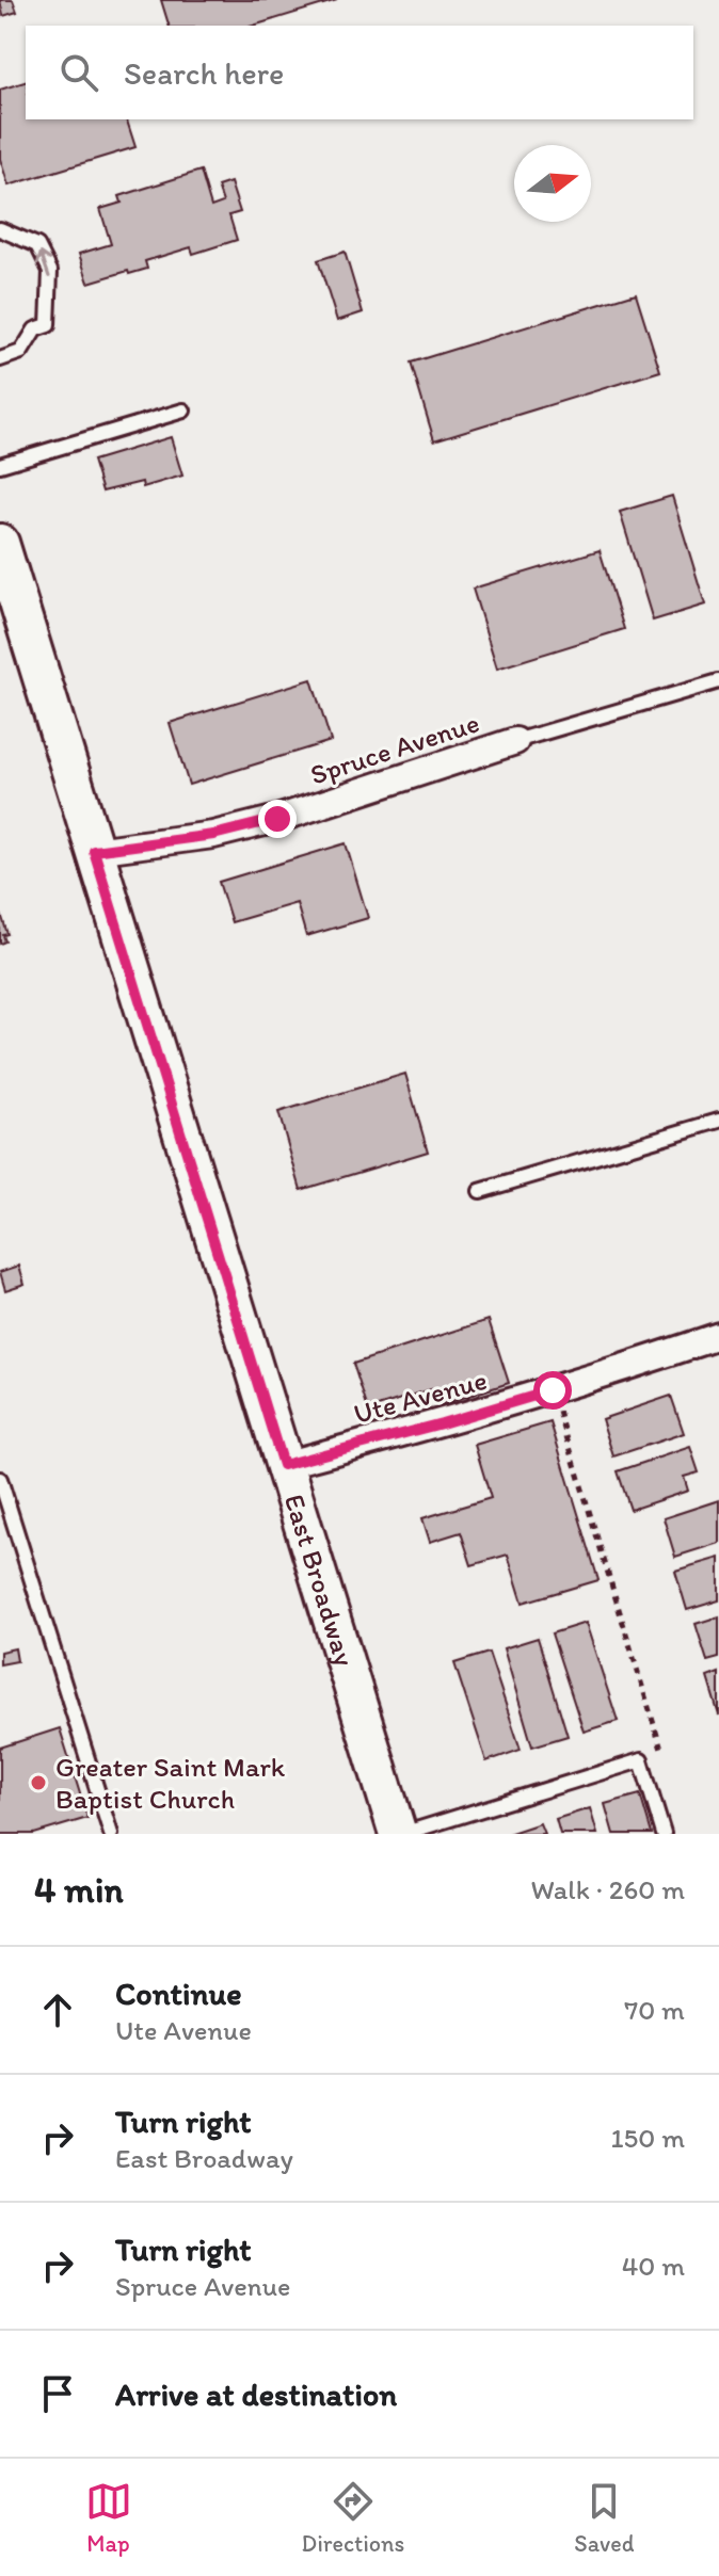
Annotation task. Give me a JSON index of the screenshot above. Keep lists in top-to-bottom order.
{
  "streets": {
    "main road": ["East Broadway"],
    "street": ["Spruce Avenue", "Ute Avenue"]
  },
  "crossings": [
    ["Spruce Avenue", "East Broadway"],
    ["Ute Avenue", "East Broadway"]
  ],
  "places": ["Greater Saint Mark Baptist Church"],
  "north": "right",
  "page": {
    "search": "Search here",
    "heading": ["4 min", "Walk · 260 m"],
    "list": [
      ["Continue", "Ute Avenue", "70 m"],
      ["Turn right", "East Broadway", "150 m"],
      ["Turn right", "Spruce Avenue", "40 m"],
      "Arrive at destination"
    ],
    "nav": ["Map", "Directions", "Saved"]
  }
}
